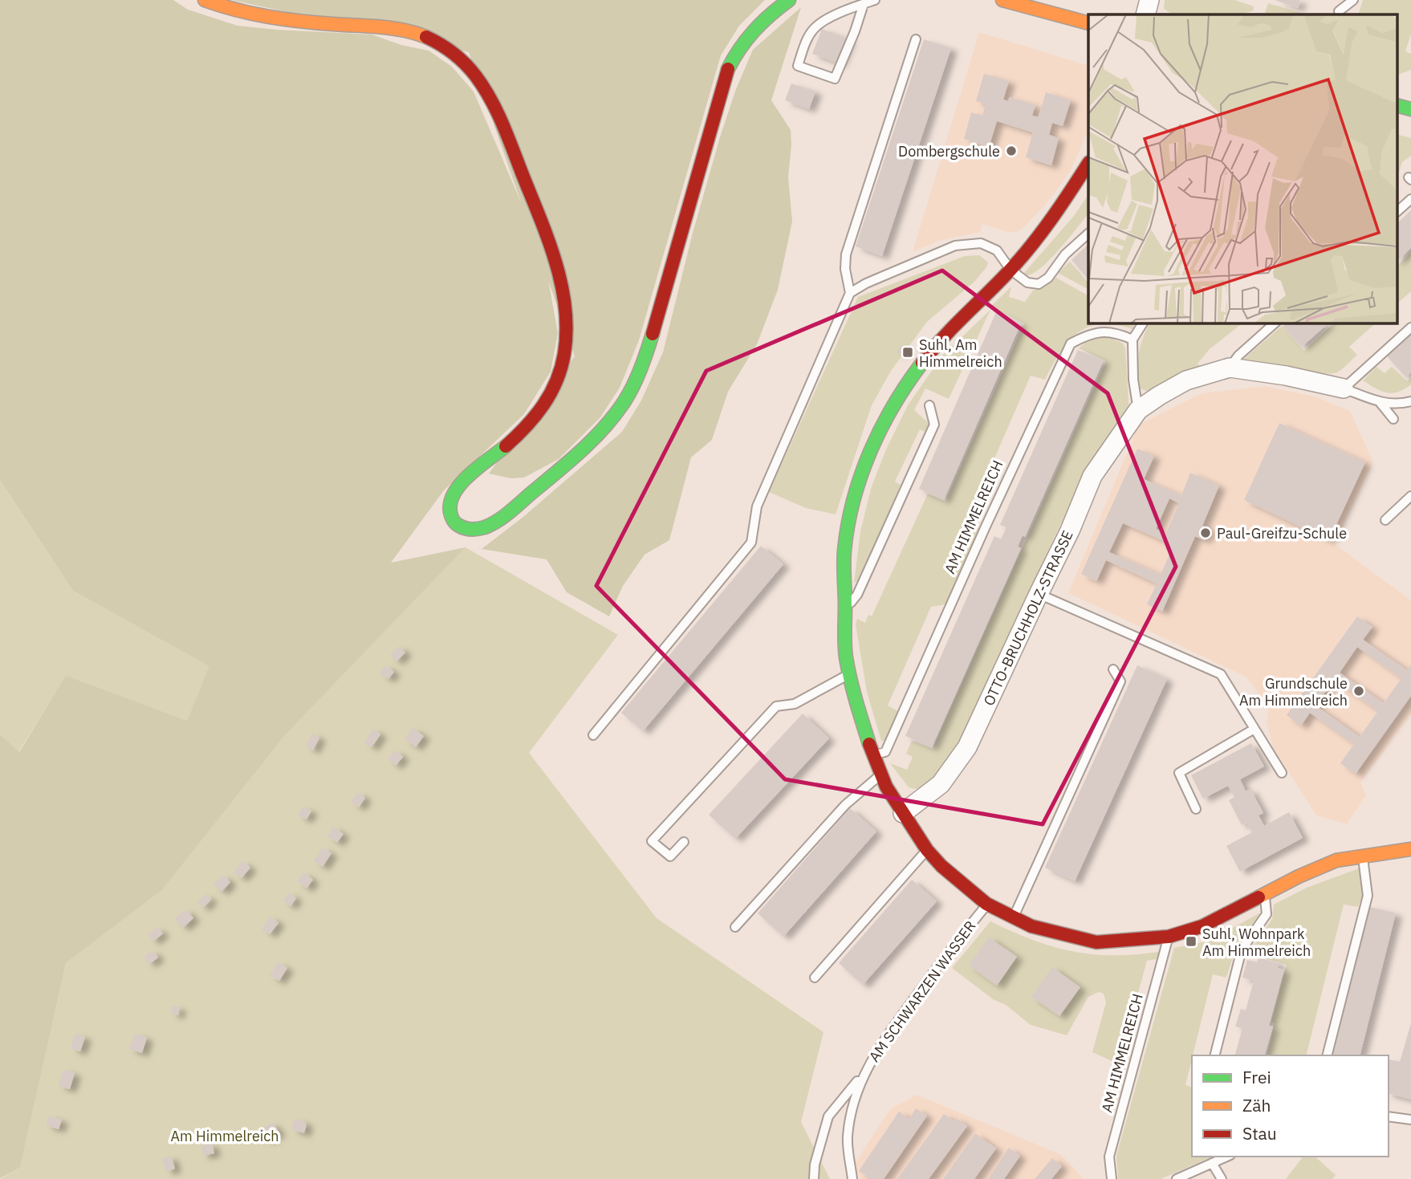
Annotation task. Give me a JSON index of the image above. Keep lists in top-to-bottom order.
{
  "streets": {
    "street": ["OTTO-BRUCHHOLZ-STRASSE"],
    "lane": ["AM HIMMELREICH", "AM SCHWARZEN WASSER"]
  },
  "parks": ["Am Himmelreich"],
  "places": {
    "other": ["Dombergschule", "Paul-Greifzu-Schule", "Grundschule Am Himmelreich"],
    "transit": ["Suhl, Am Himmelreich", "Suhl, Wohnpark Am Himmelreich"]
  },
  "legend": ["Frei", "Zäh", "Stau"]
}
